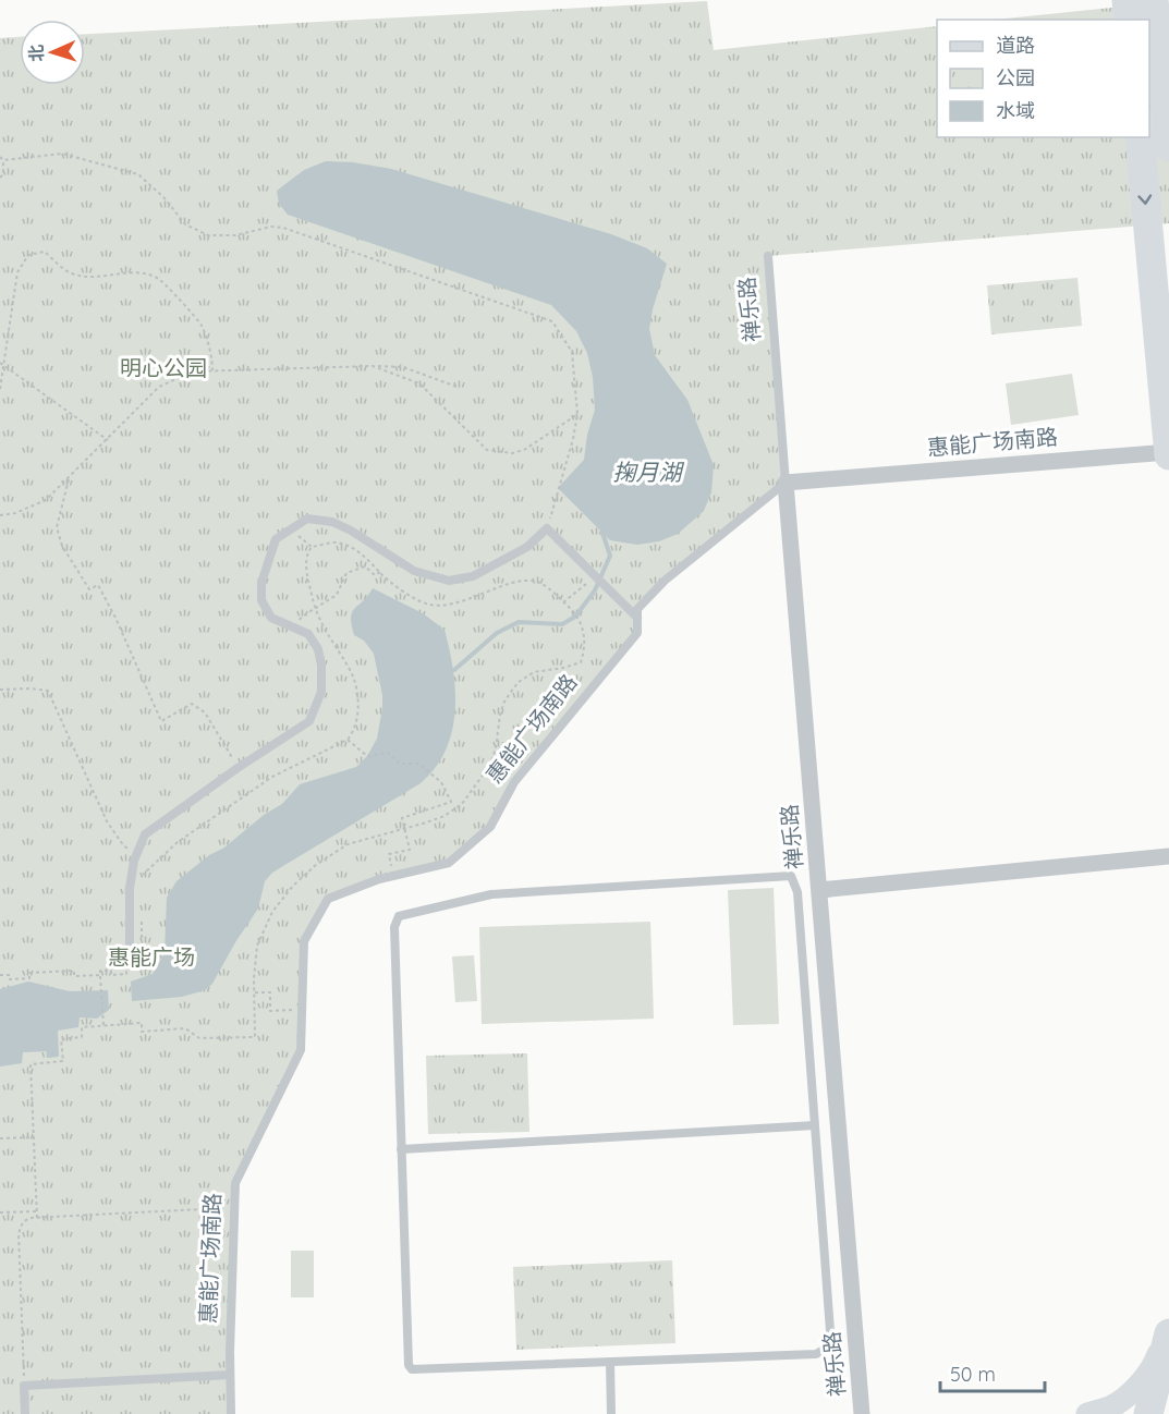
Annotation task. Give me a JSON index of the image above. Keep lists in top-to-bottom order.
{
  "streets": {
    "street": ["禅乐路", "惠能广场南路"]
  },
  "crossings": [
    ["禅乐路", "惠能广场南路"]
  ],
  "water": ["掬月湖"],
  "parks": ["明心公园", "惠能广场"],
  "legend": ["道路", "公园", "水域"],
  "scale_bar": "50 m",
  "north": "left"
}
